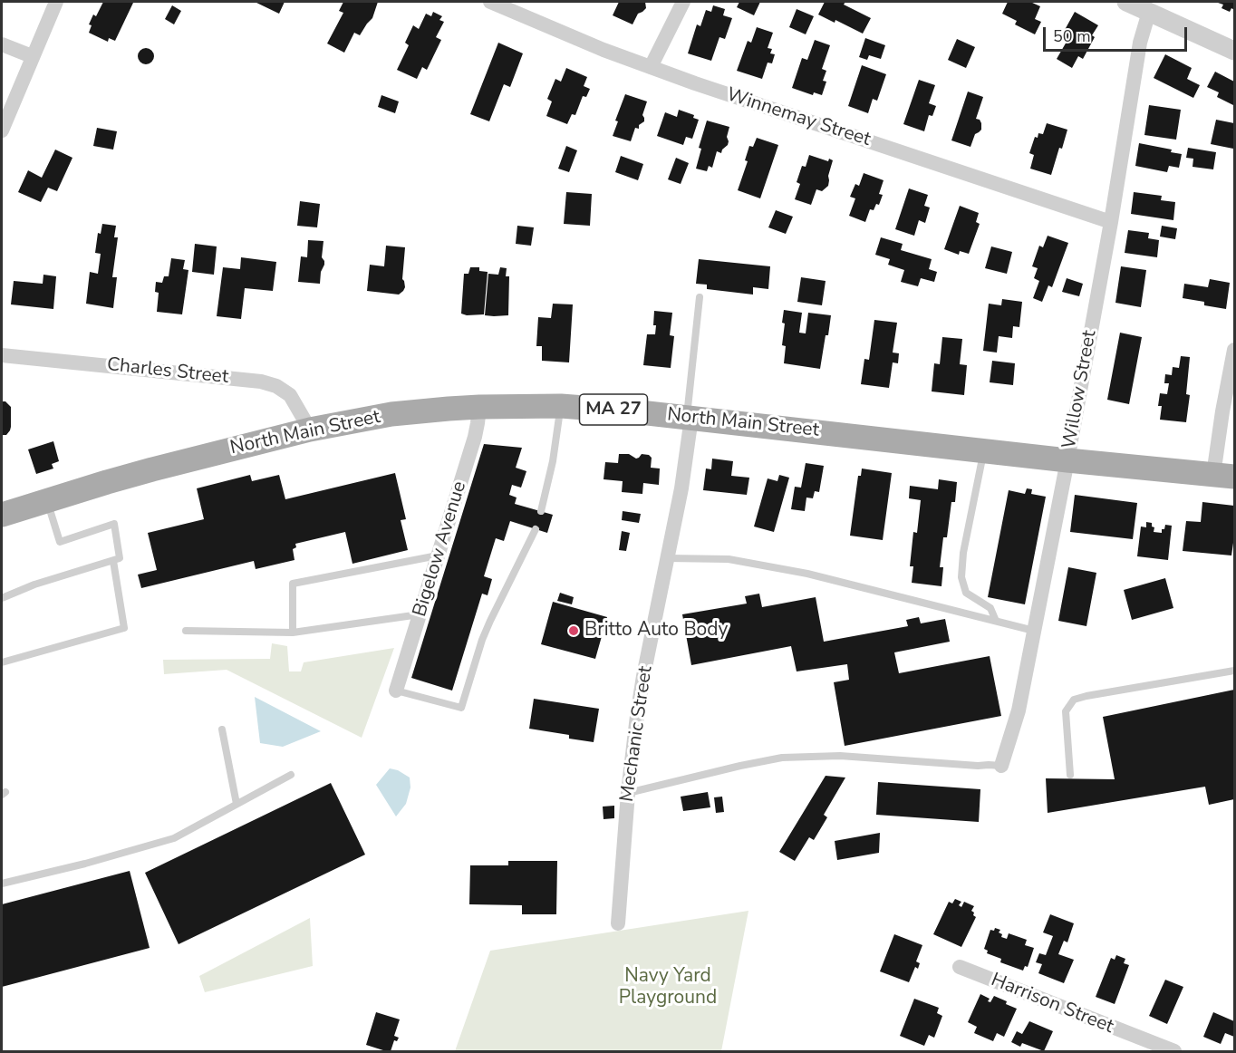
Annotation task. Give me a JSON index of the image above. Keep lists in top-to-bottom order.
{
  "streets": {
    "main road": ["MA 27", "North Main Street"],
    "street": [
      "Winnemay Street",
      "Charles Street",
      "Willow Street",
      "Bigelow Avenue",
      "Mechanic Street",
      "Harrison Street"
    ]
  },
  "crossings": [
    ["Winnemay Street", "Willow Street"],
    ["Charles Street", "North Main Street"],
    ["Willow Street", "North Main Street"],
    ["North Main Street", "Bigelow Avenue"],
    ["North Main Street", "Mechanic Street"]
  ],
  "parks": ["Navy Yard Playground"],
  "places": ["Britto Auto Body"],
  "scale_bar": "50 m"
}
